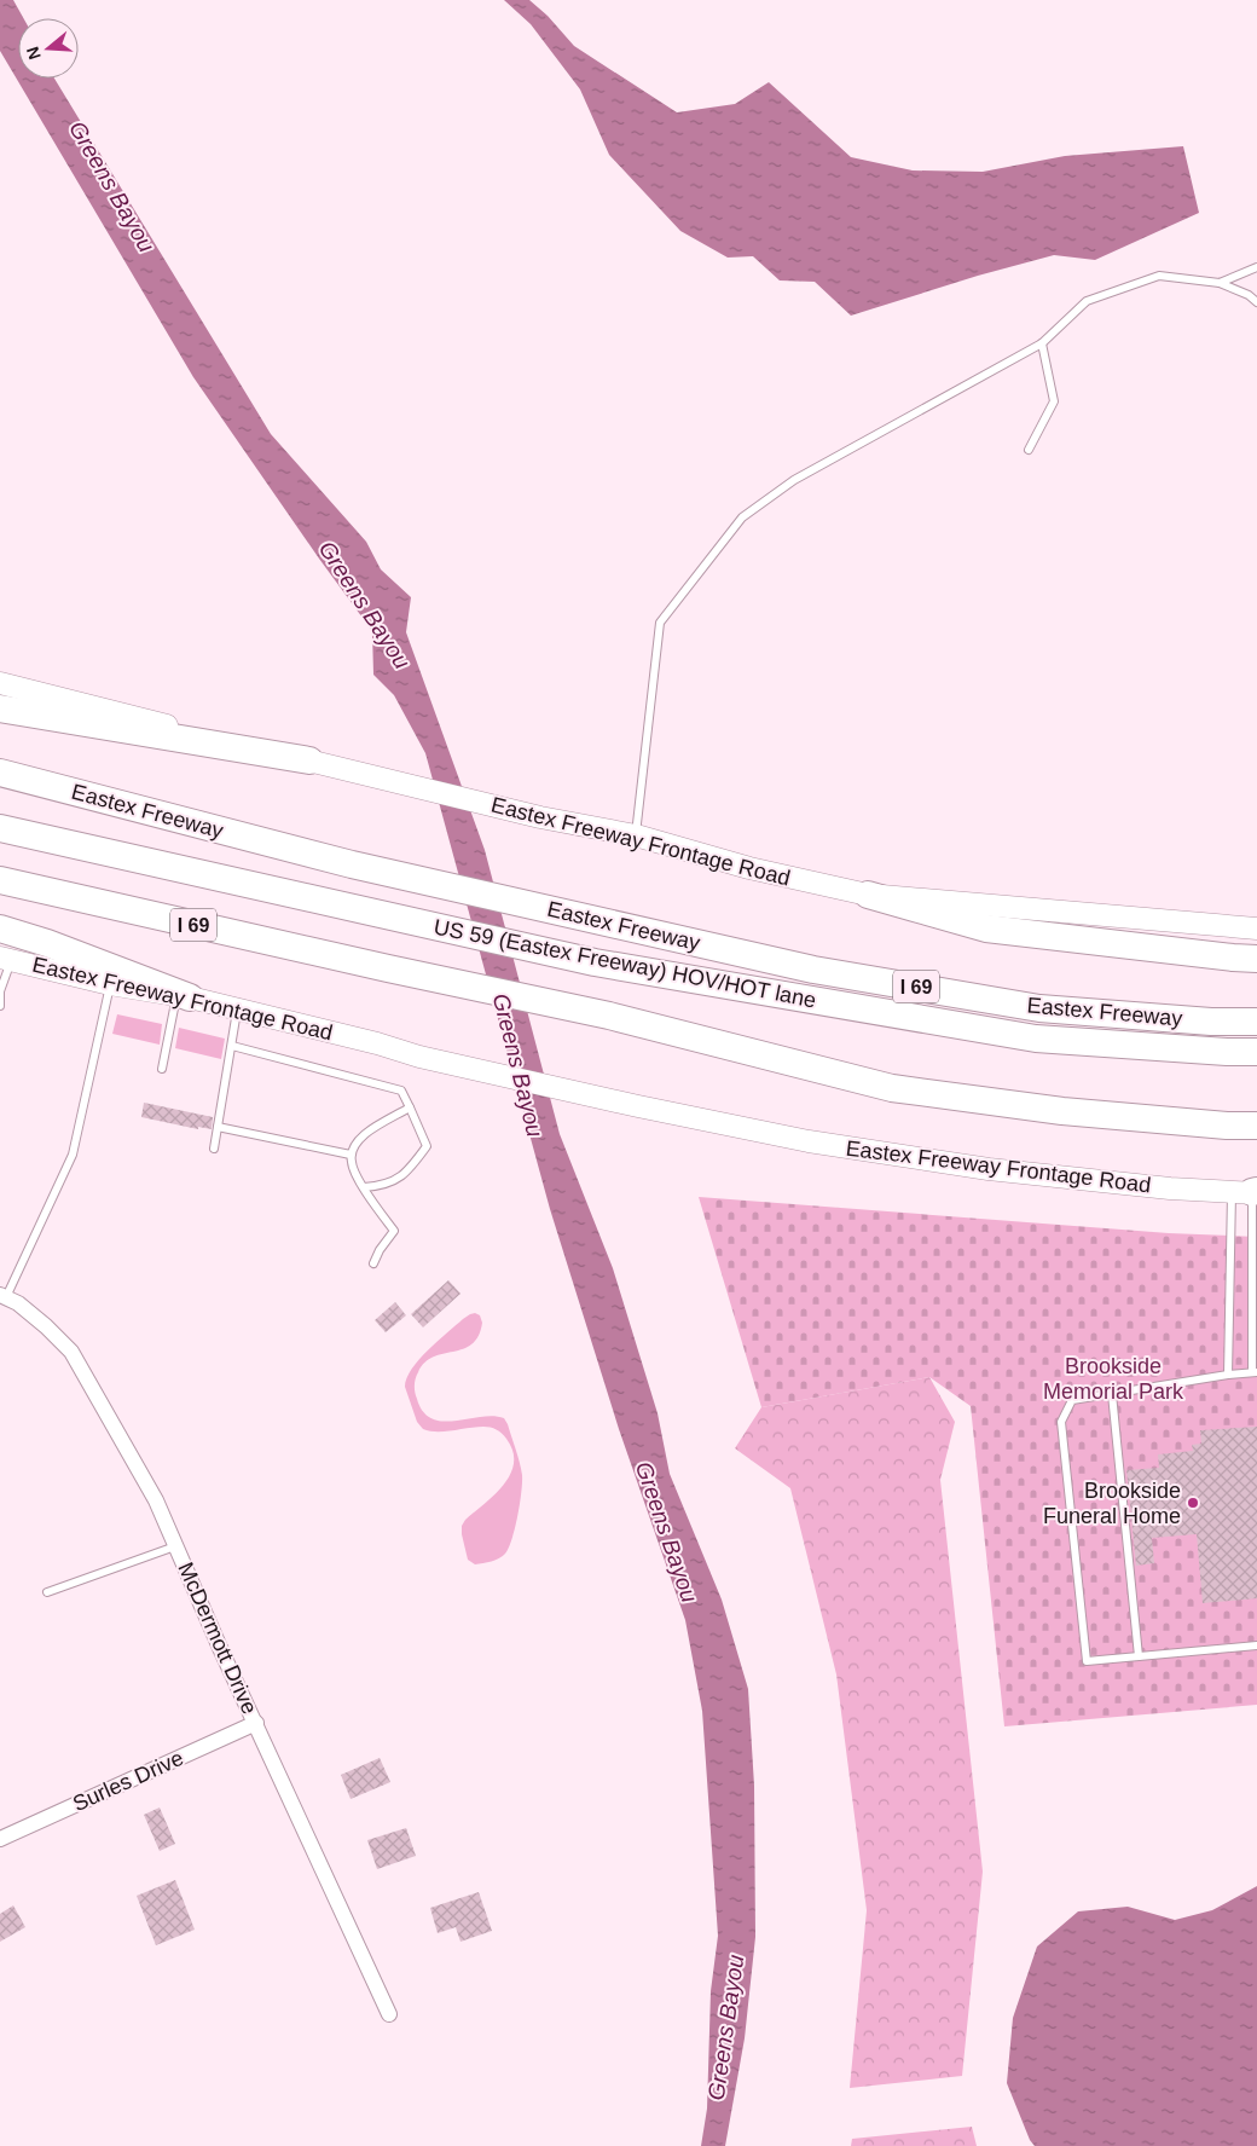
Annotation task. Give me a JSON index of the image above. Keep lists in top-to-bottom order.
{
  "streets": {
    "highway": ["Eastex Freeway", "I 69", "US 59 (Eastex Freeway) HOV/HOT lane"],
    "main road": ["Eastex Freeway Frontage Road"],
    "street": ["McDermott Drive", "Surles Drive"]
  },
  "crossings": [
    ["McDermott Drive", "Surles Drive"]
  ],
  "water": ["Greens Bayou"],
  "parks": ["Brookside Memorial Park"],
  "places": ["Brookside Funeral Home"],
  "north": "left"
}
